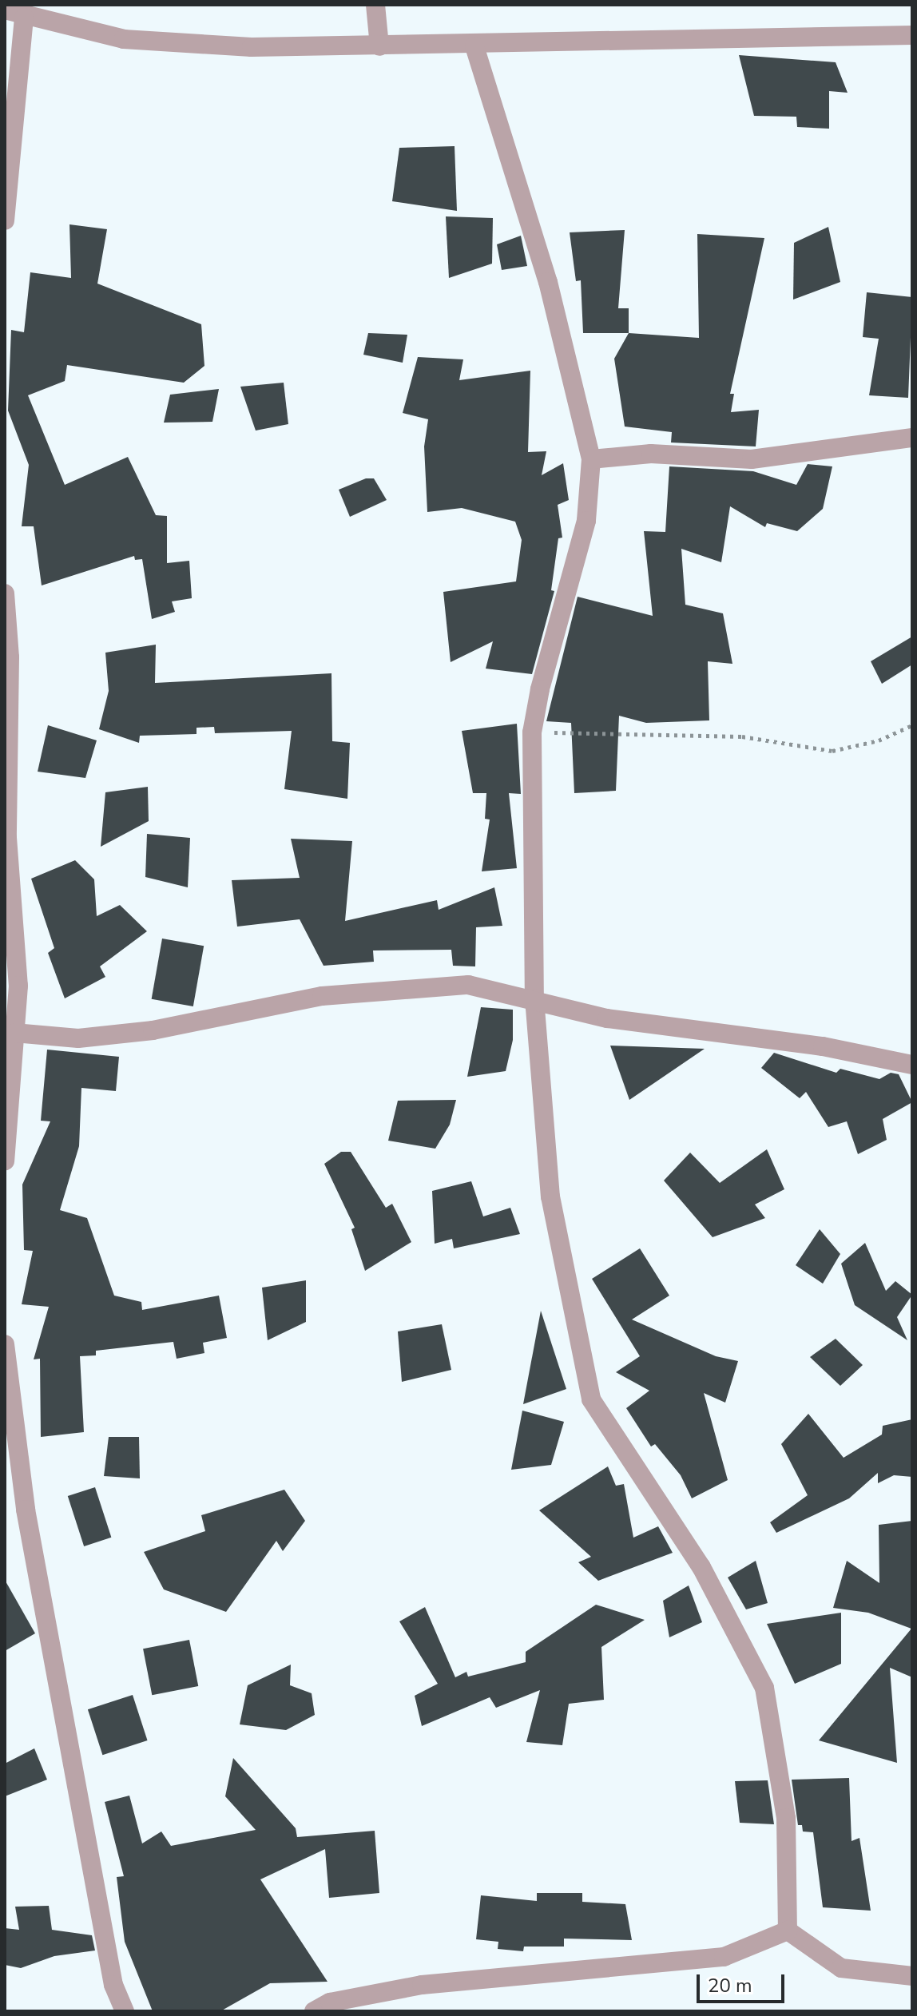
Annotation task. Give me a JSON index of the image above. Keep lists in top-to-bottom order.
{
  "scale_bar": "20 m"
}
